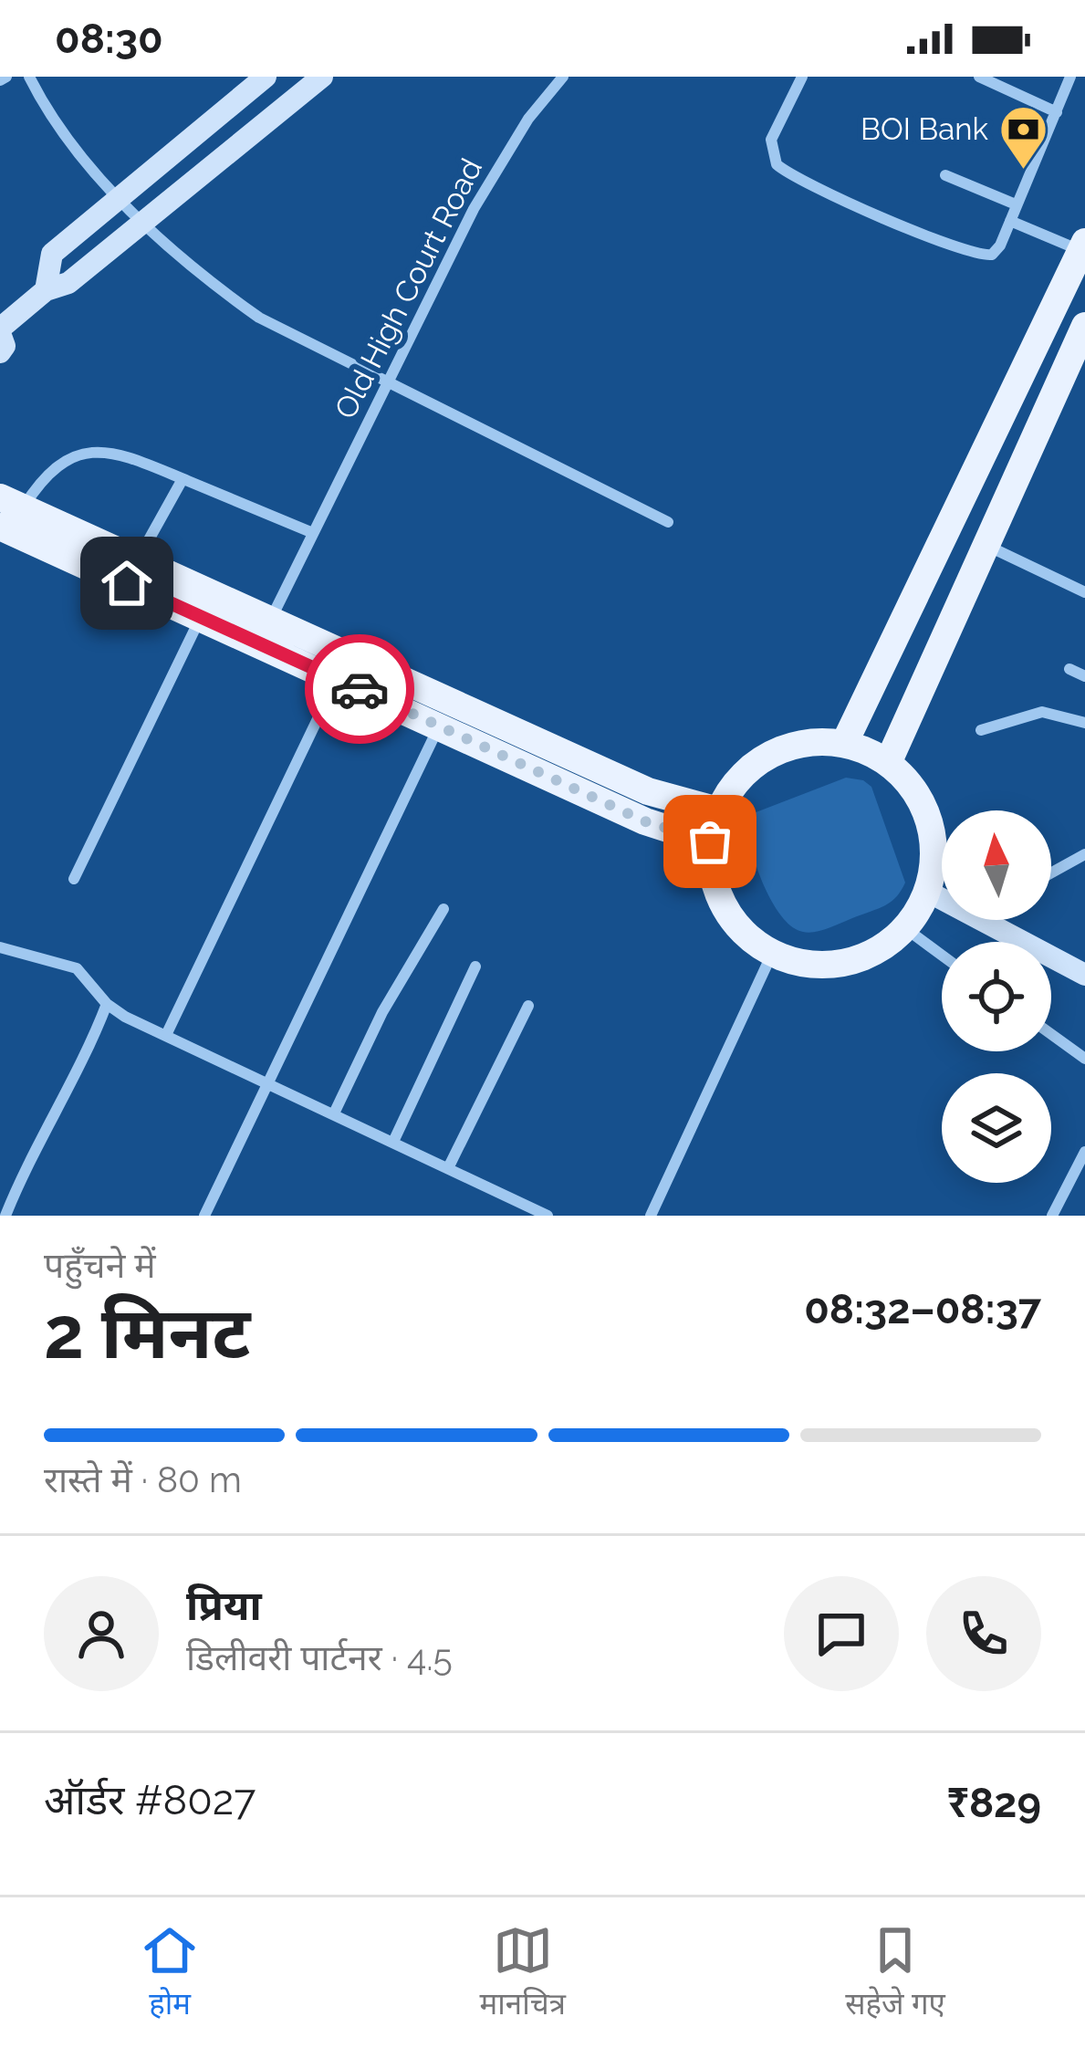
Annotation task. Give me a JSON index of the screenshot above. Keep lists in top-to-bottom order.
{
  "streets": {
    "street": ["Old High Court Road"]
  },
  "places": {
    "bank": ["BOI Bank"]
  },
  "north": "top",
  "page": {
    "status": "08:30",
    "heading": ["2 मिनट", "पहुँचने में", "08:32–08:37"],
    "panel": [
      "प्रिया",
      "डिलीवरी पार्टनर · 4.5",
      "ऑर्डर #8027",
      "₹829"
    ],
    "bar": "रास्ते में · 80 m",
    "tabs": ["होम", "मानचित्र", "सहेजे गए"]
  }
}
